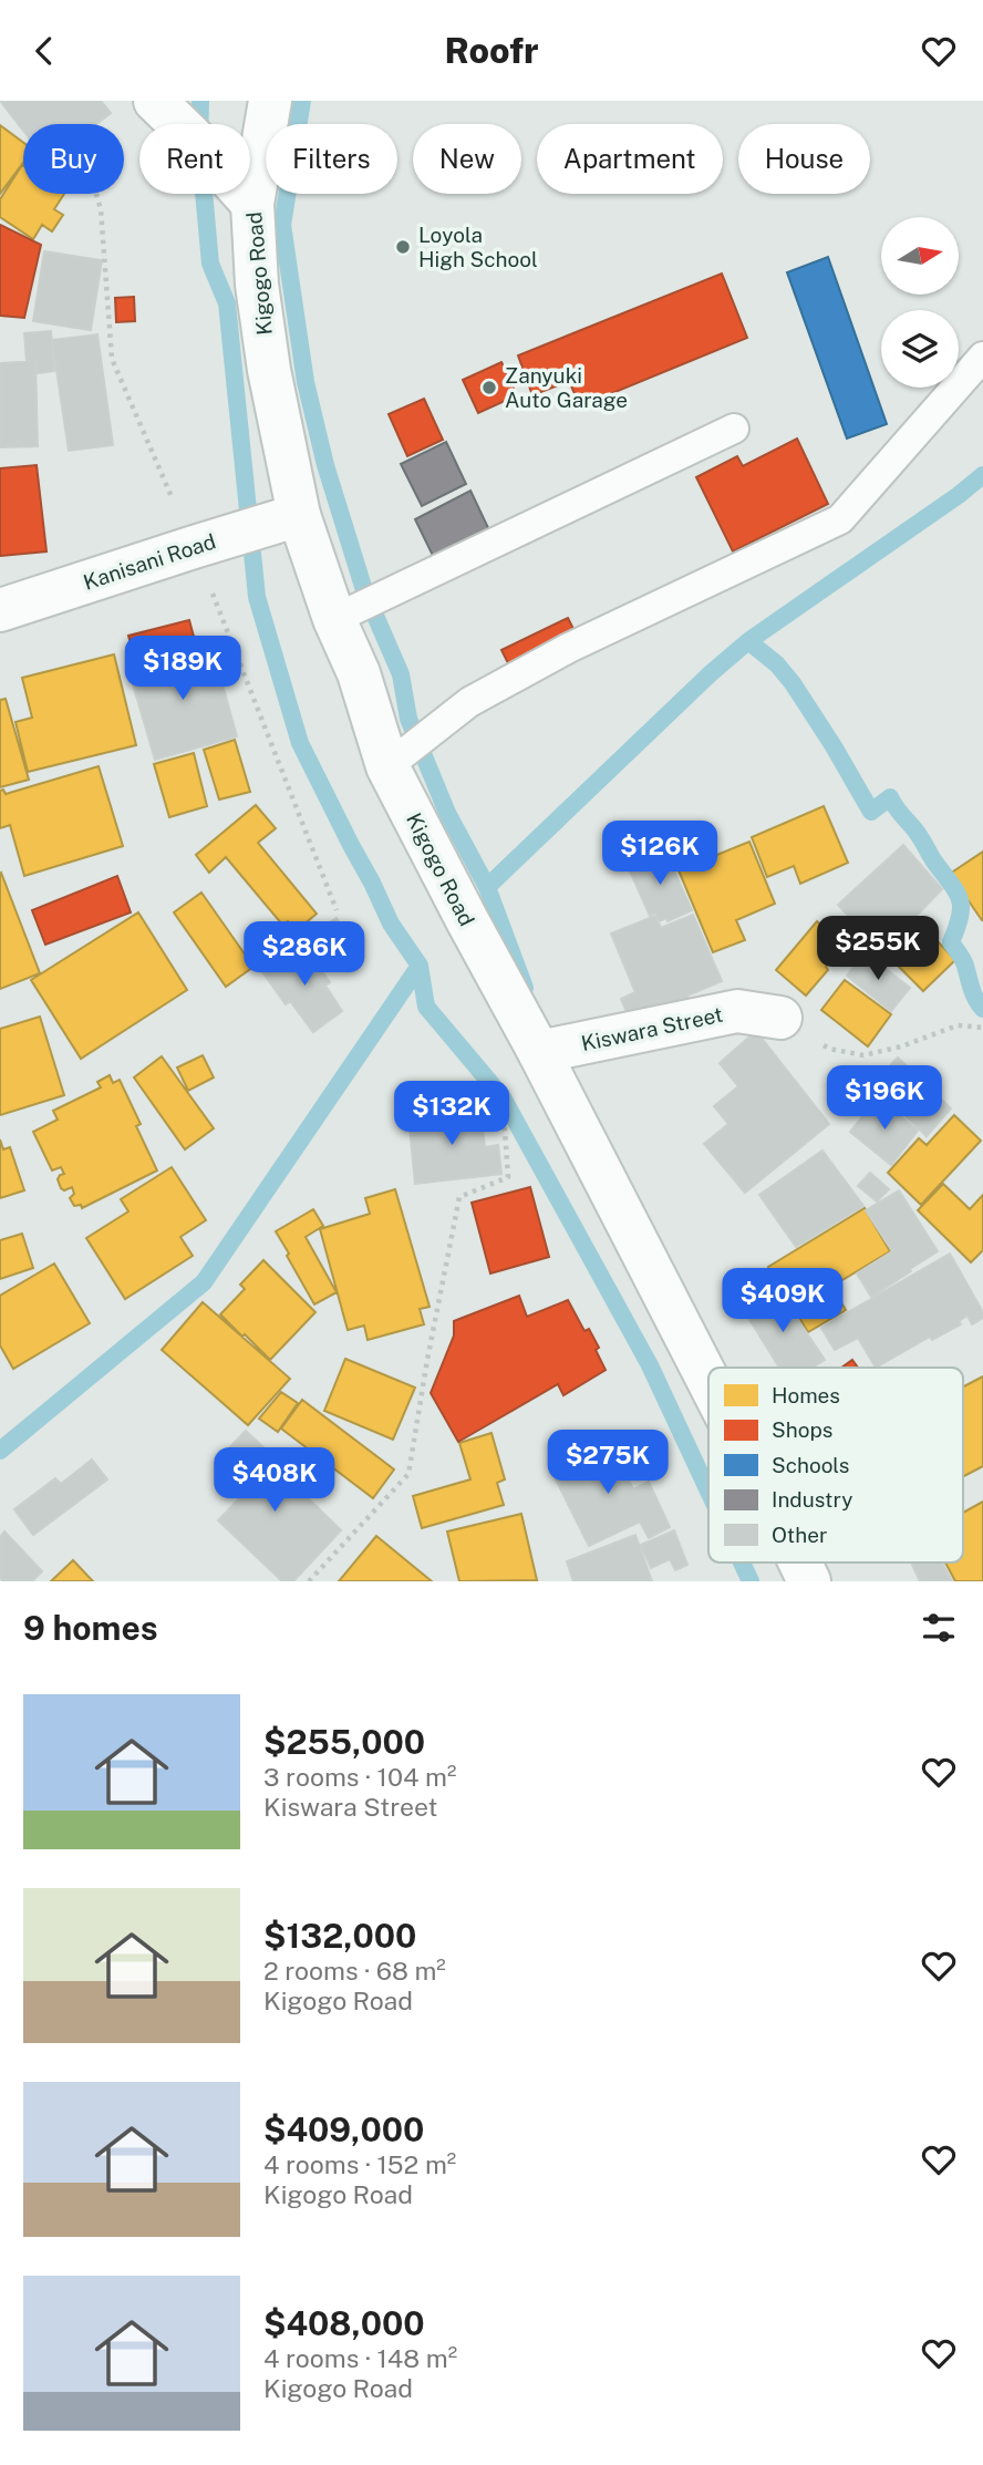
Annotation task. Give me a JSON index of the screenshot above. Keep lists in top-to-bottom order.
{
  "streets": {
    "main road": ["Kigogo Road", "Kanisani Road", "Kiswara Street"]
  },
  "crossings": [
    ["Kigogo Road", "Kanisani Road"],
    ["Kigogo Road", "Kiswara Street"]
  ],
  "places": ["Loyola High School", "Zanyuki Auto Garage"],
  "legend": [
    "Homes",
    "Shops",
    "Schools",
    "Industry",
    "Other"
  ],
  "north": "right",
  "page": {
    "header": "Roofr",
    "chip": [
      "Buy",
      "Rent",
      "Filters",
      "New",
      "Apartment",
      "House"
    ],
    "price": [
      "$189K",
      "$126K",
      "$255K",
      "$286K",
      "$196K",
      "$132K",
      "$409K",
      "$275K",
      "$408K"
    ],
    "heading": "9 homes",
    "list": [
      {
        "name": "$255,000",
        "note": "3 rooms · 104 m² · Kiswara Street"
      },
      {
        "name": "$132,000",
        "note": "2 rooms · 68 m² · Kigogo Road"
      },
      {
        "name": "$409,000",
        "note": "4 rooms · 152 m² · Kigogo Road"
      },
      {
        "name": "$408,000",
        "note": "4 rooms · 148 m² · Kigogo Road"
      }
    ]
  }
}
